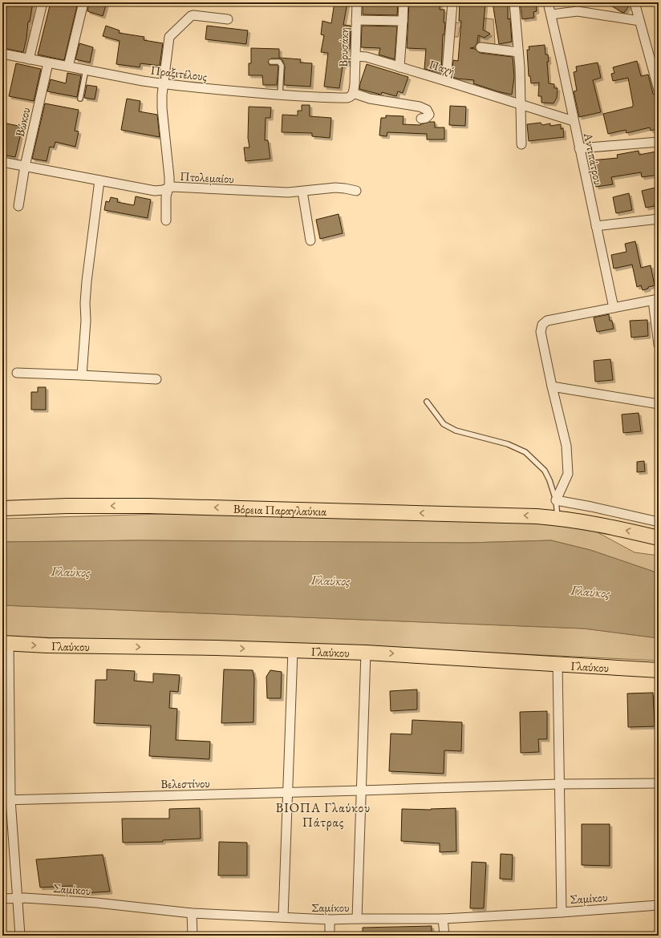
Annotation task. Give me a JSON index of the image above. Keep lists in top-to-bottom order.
{
  "streets": {
    "main road": ["Βόρεια Παραγλαύκια", "Γλαύκου"],
    "street": [
      "Βρυσάκη",
      "Παχή",
      "Πραξιτέλους",
      "Βώκου",
      "Αντιπάτρου",
      "Πτολεμαίου",
      "Βελεστίνου",
      "Σαμίκου"
    ]
  },
  "crossings": [
    ["Βρυσάκη", "Παχή"],
    ["Βρυσάκη", "Πραξιτέλους"],
    ["Παχή", "Αντιπάτρου"],
    ["Πραξιτέλους", "Βώκου"],
    ["Βώκου", "Πτολεμαίου"]
  ],
  "one_way": ["Βόρεια Παραγλαύκια", "Γλαύκου"],
  "districts": ["ΒΙΟΠΑ Γλαύκου Πάτρας"],
  "water": ["Γλαύκος"]
}
